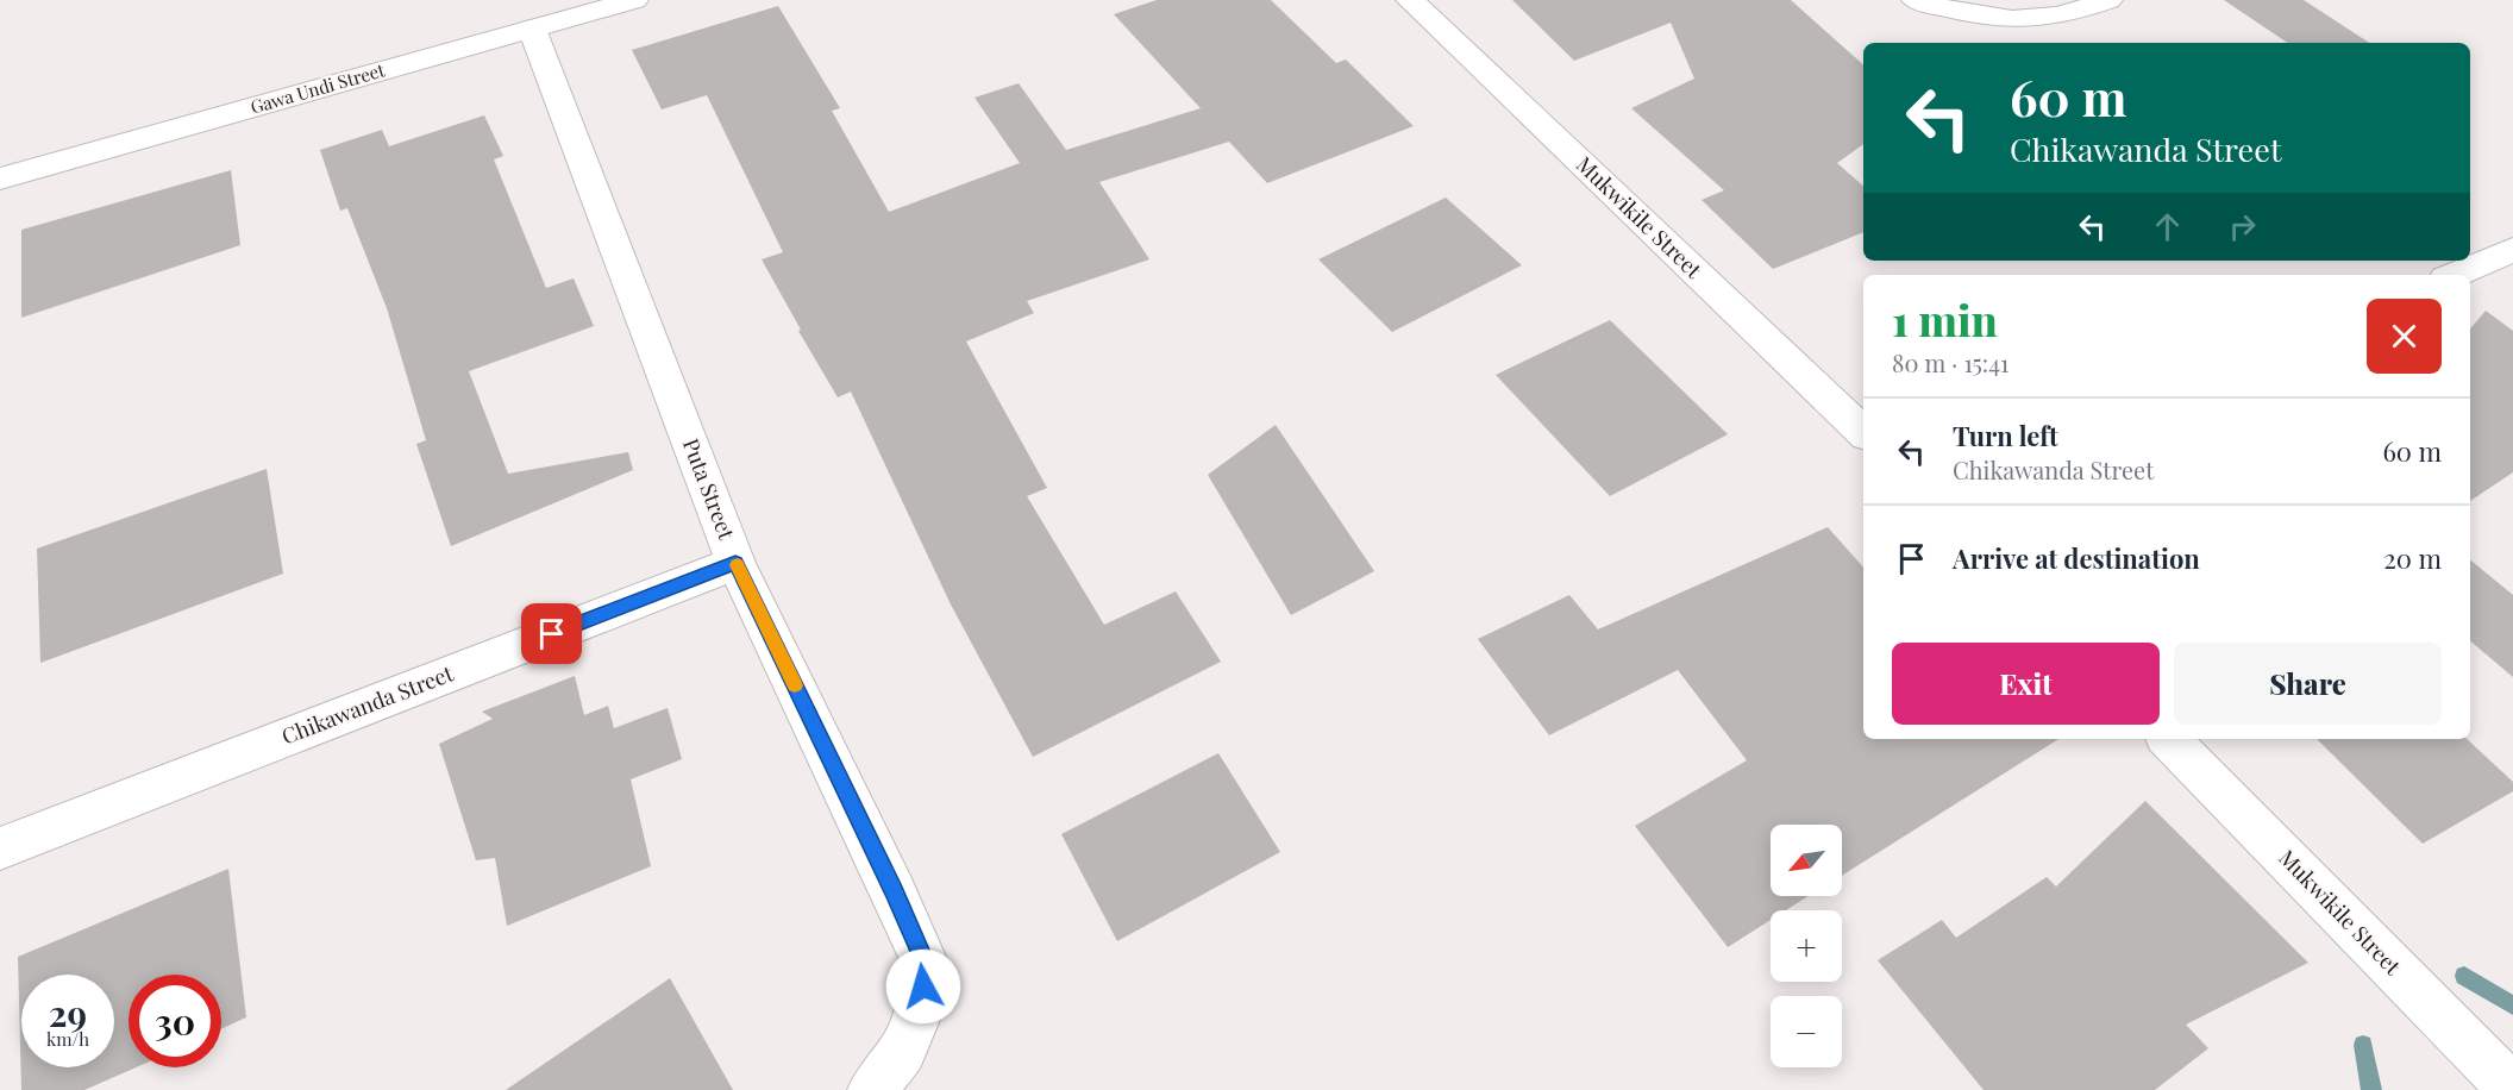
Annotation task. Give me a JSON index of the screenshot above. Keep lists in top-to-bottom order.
{
  "streets": {
    "street": [
      "Gawa Undi Street",
      "Mukwikile Street",
      "Puta Street",
      "Chikawanda Street"
    ]
  },
  "crossings": [
    ["Gawa Undi Street", "Puta Street"],
    ["Puta Street", "Chikawanda Street"]
  ],
  "north": "bottom left",
  "page": {
    "turn": ["60 m", "Chikawanda Street"],
    "heading": ["1 min", "80 m · 15:41"],
    "list": [
      {
        "name": "Turn left",
        "note": "Chikawanda Street",
        "value": "60 m"
      },
      {
        "name": "Arrive at destination",
        "value": "20 m"
      }
    ],
    "buttons": ["Exit", "Share"],
    "map_buttons": ["+", "−"],
    "speed": "29 km/h",
    "limit": "30"
  }
}
